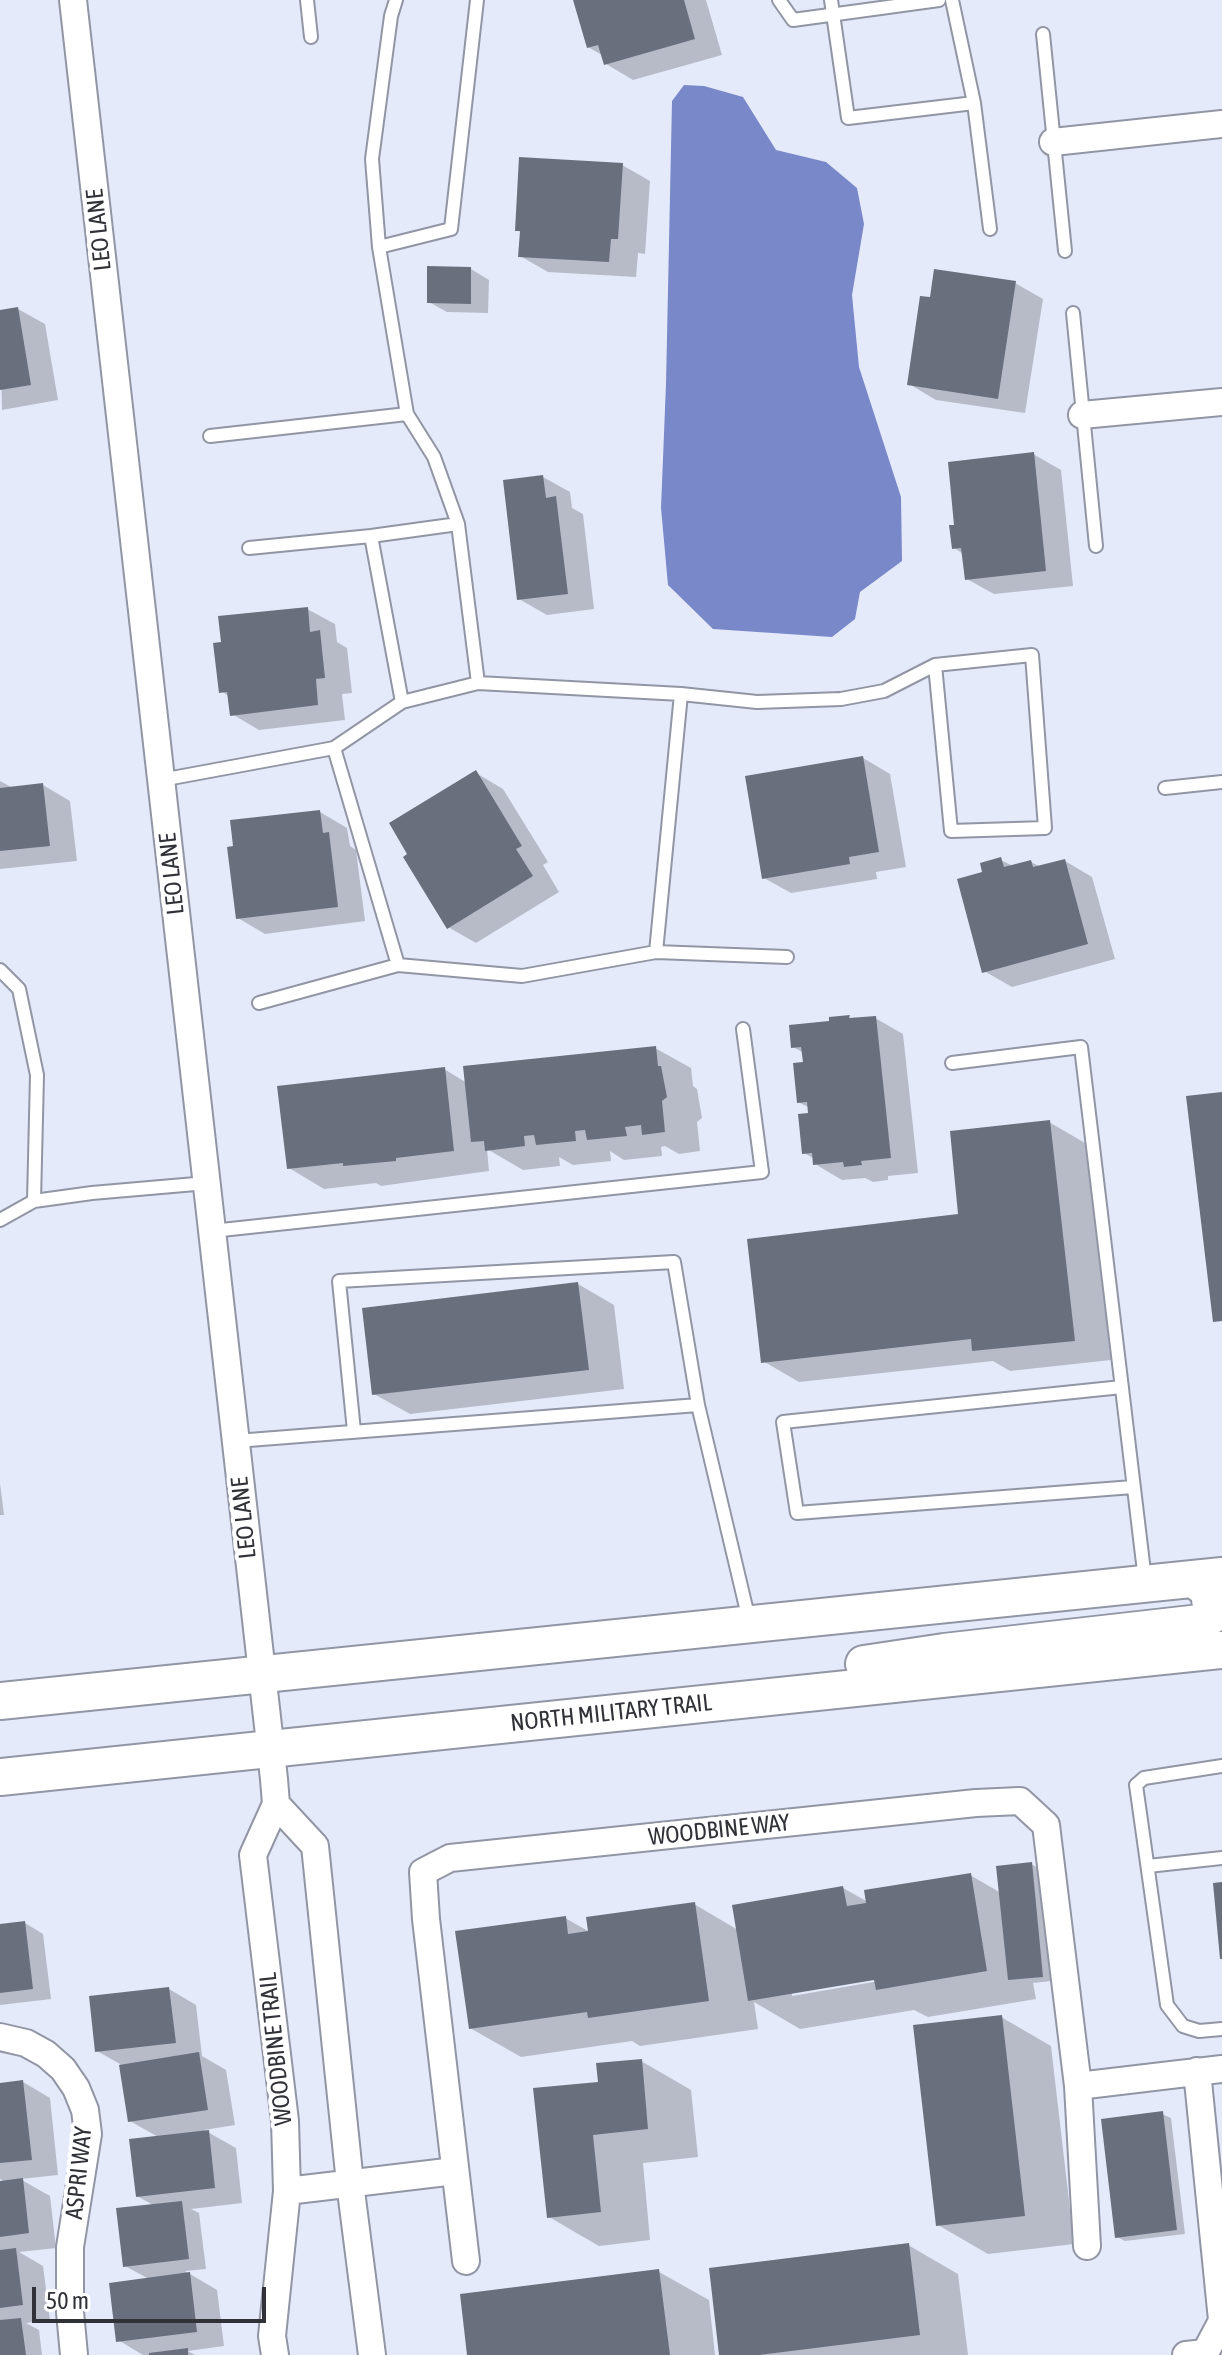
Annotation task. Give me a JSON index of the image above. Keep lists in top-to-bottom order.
{
  "streets": {
    "main road": ["NORTH MILITARY TRAIL"],
    "street": [
      "LEO LANE",
      "WOODBINE WAY",
      "WOODBINE TRAIL",
      "ASPRI WAY"
    ]
  },
  "crossings": [
    ["LEO LANE", "NORTH MILITARY TRAIL"]
  ],
  "scale_bar": "50 m"
}
